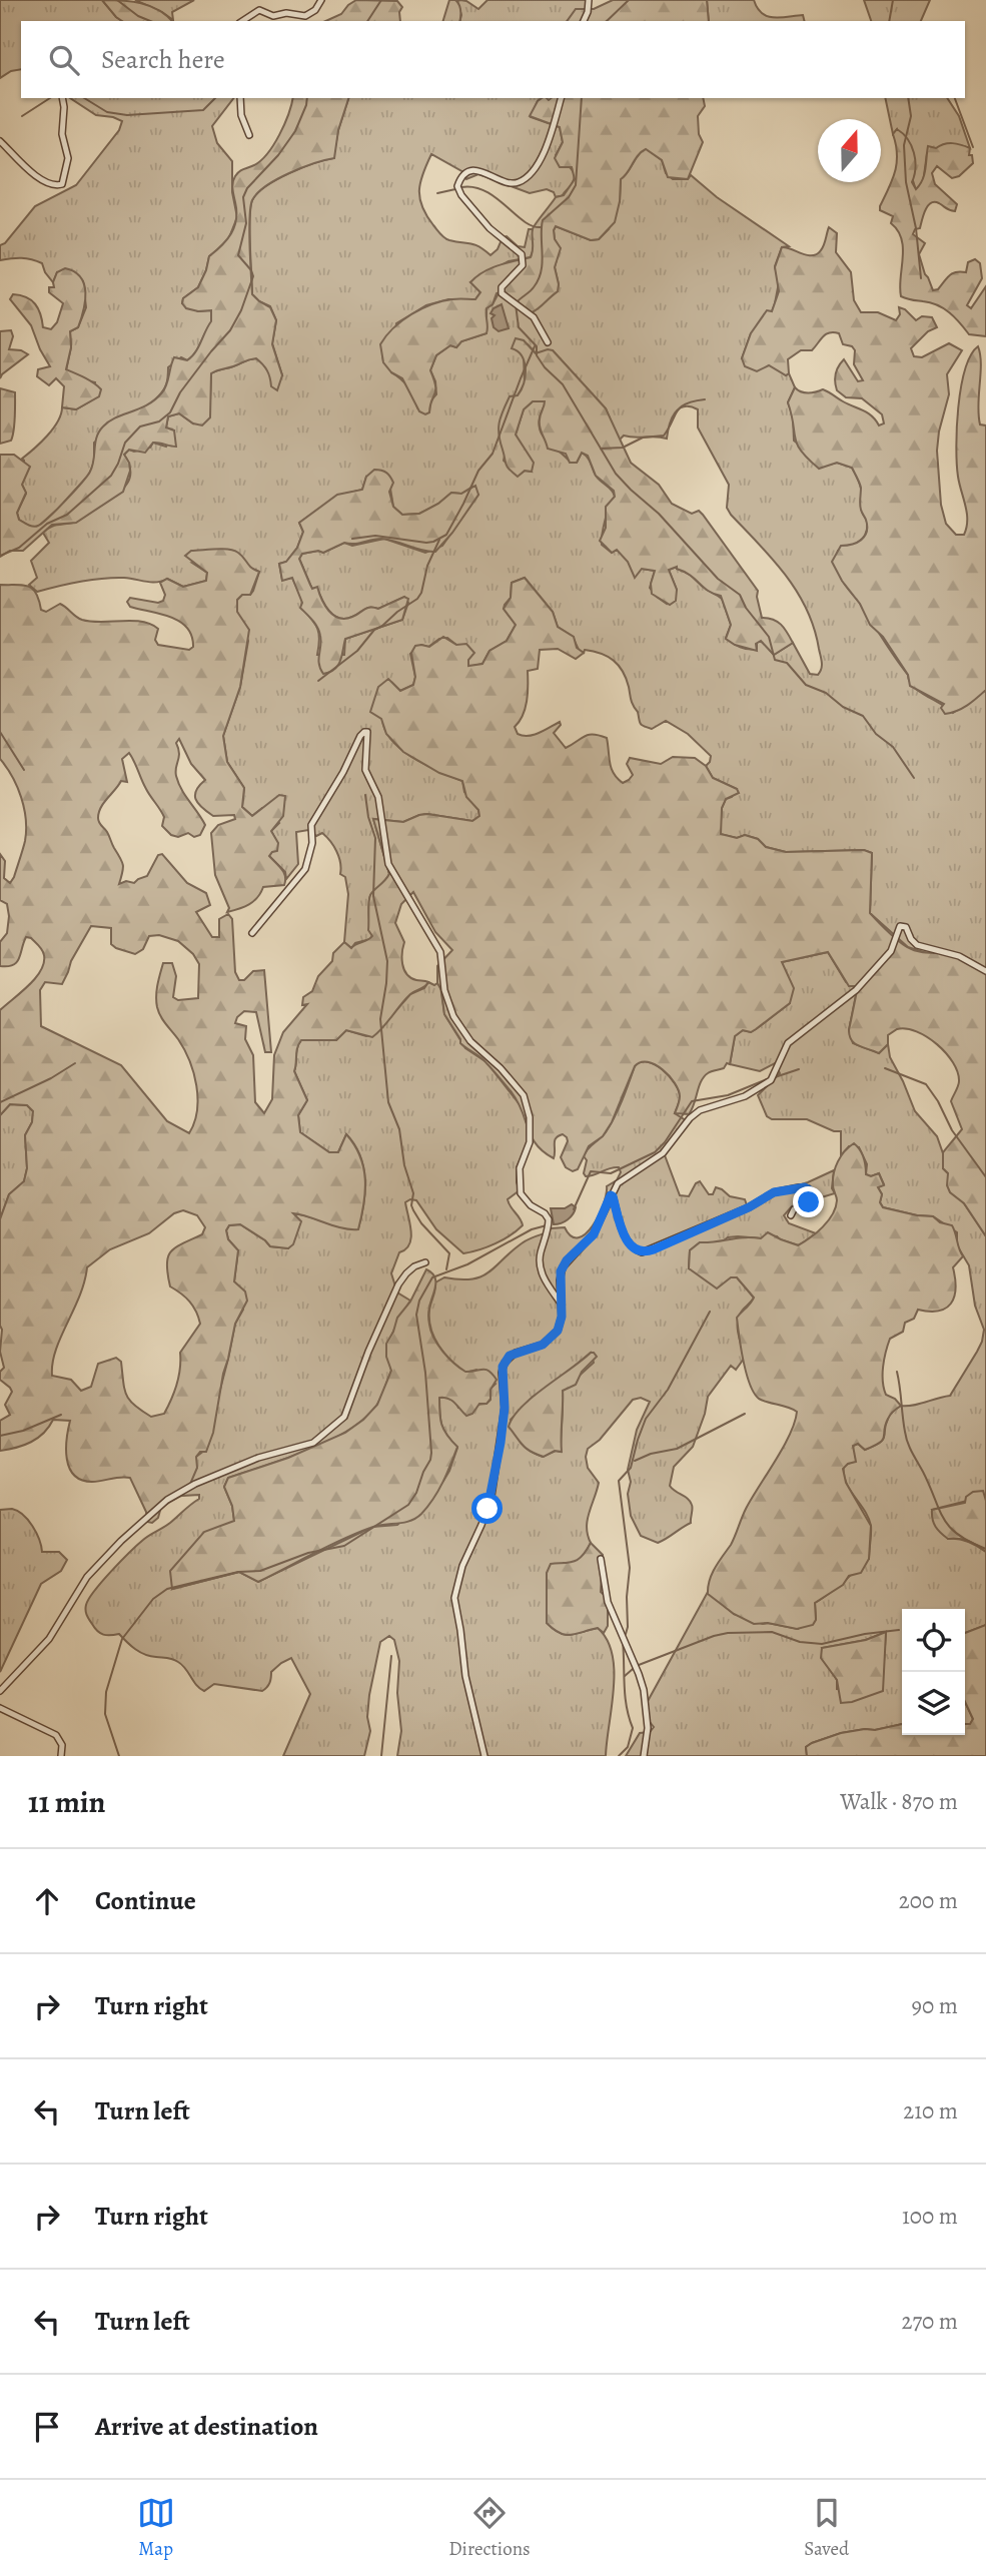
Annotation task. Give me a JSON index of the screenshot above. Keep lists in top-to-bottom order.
{
  "north": "top",
  "page": {
    "search": "Search here",
    "heading": ["11 min", "Walk · 870 m"],
    "list": [
      ["Continue", "200 m"],
      ["Turn right", "90 m"],
      ["Turn left", "210 m"],
      ["Turn right", "100 m"],
      ["Turn left", "270 m"],
      "Arrive at destination"
    ],
    "nav": ["Map", "Directions", "Saved"]
  }
}
